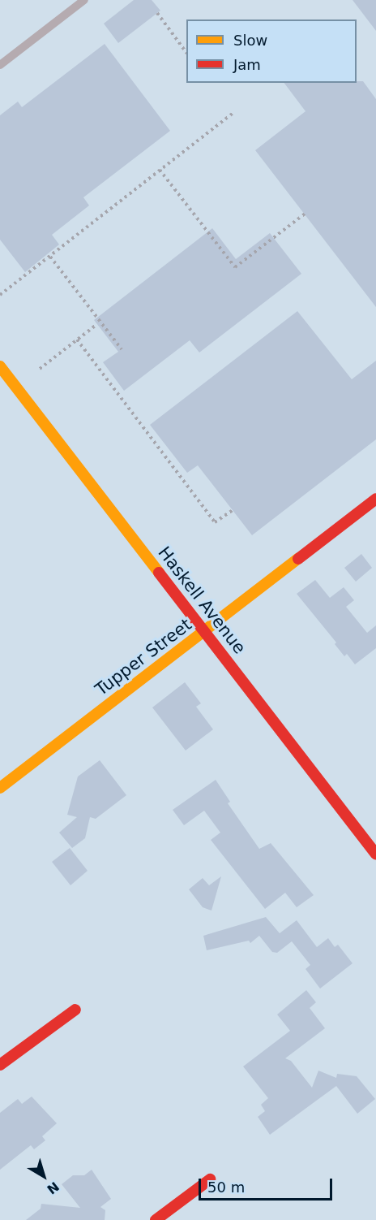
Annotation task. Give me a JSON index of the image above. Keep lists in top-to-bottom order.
{
  "streets": {
    "street": ["Haskell Avenue", "Tupper Street"]
  },
  "crossings": [
    ["Haskell Avenue", "Tupper Street"]
  ],
  "legend": ["Slow", "Jam"],
  "scale_bar": "50 m",
  "north": "bottom right"
}
